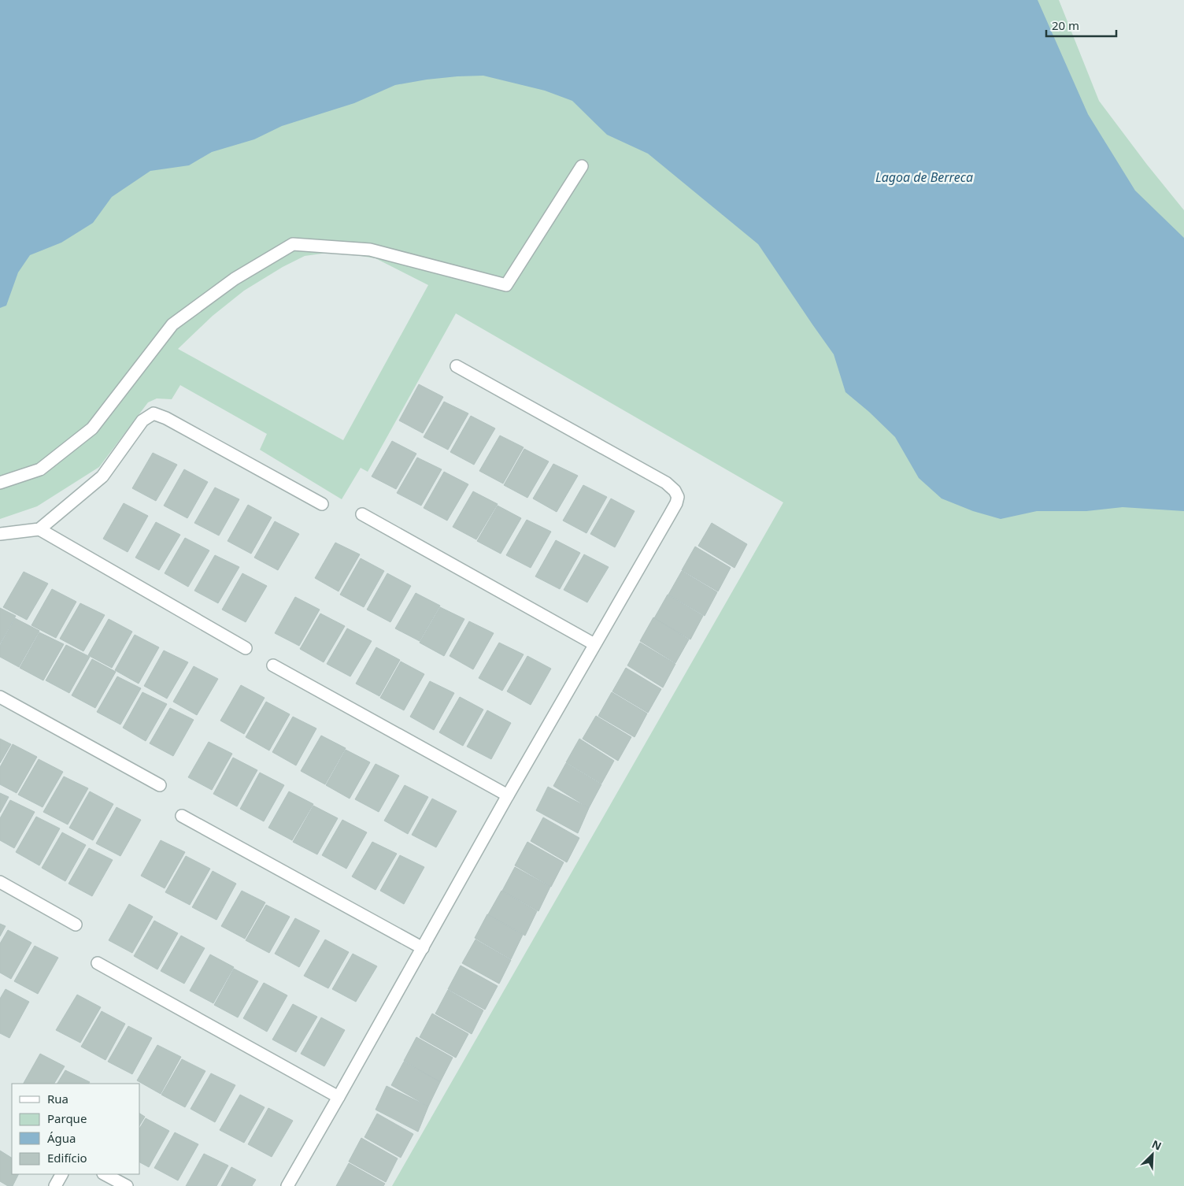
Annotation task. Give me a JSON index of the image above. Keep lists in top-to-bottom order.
{
  "water": ["Lagoa de Berreca"],
  "legend": [
    "Rua",
    "Parque",
    "Água",
    "Edifício"
  ],
  "scale_bar": "20 m",
  "north": "top right"
}
